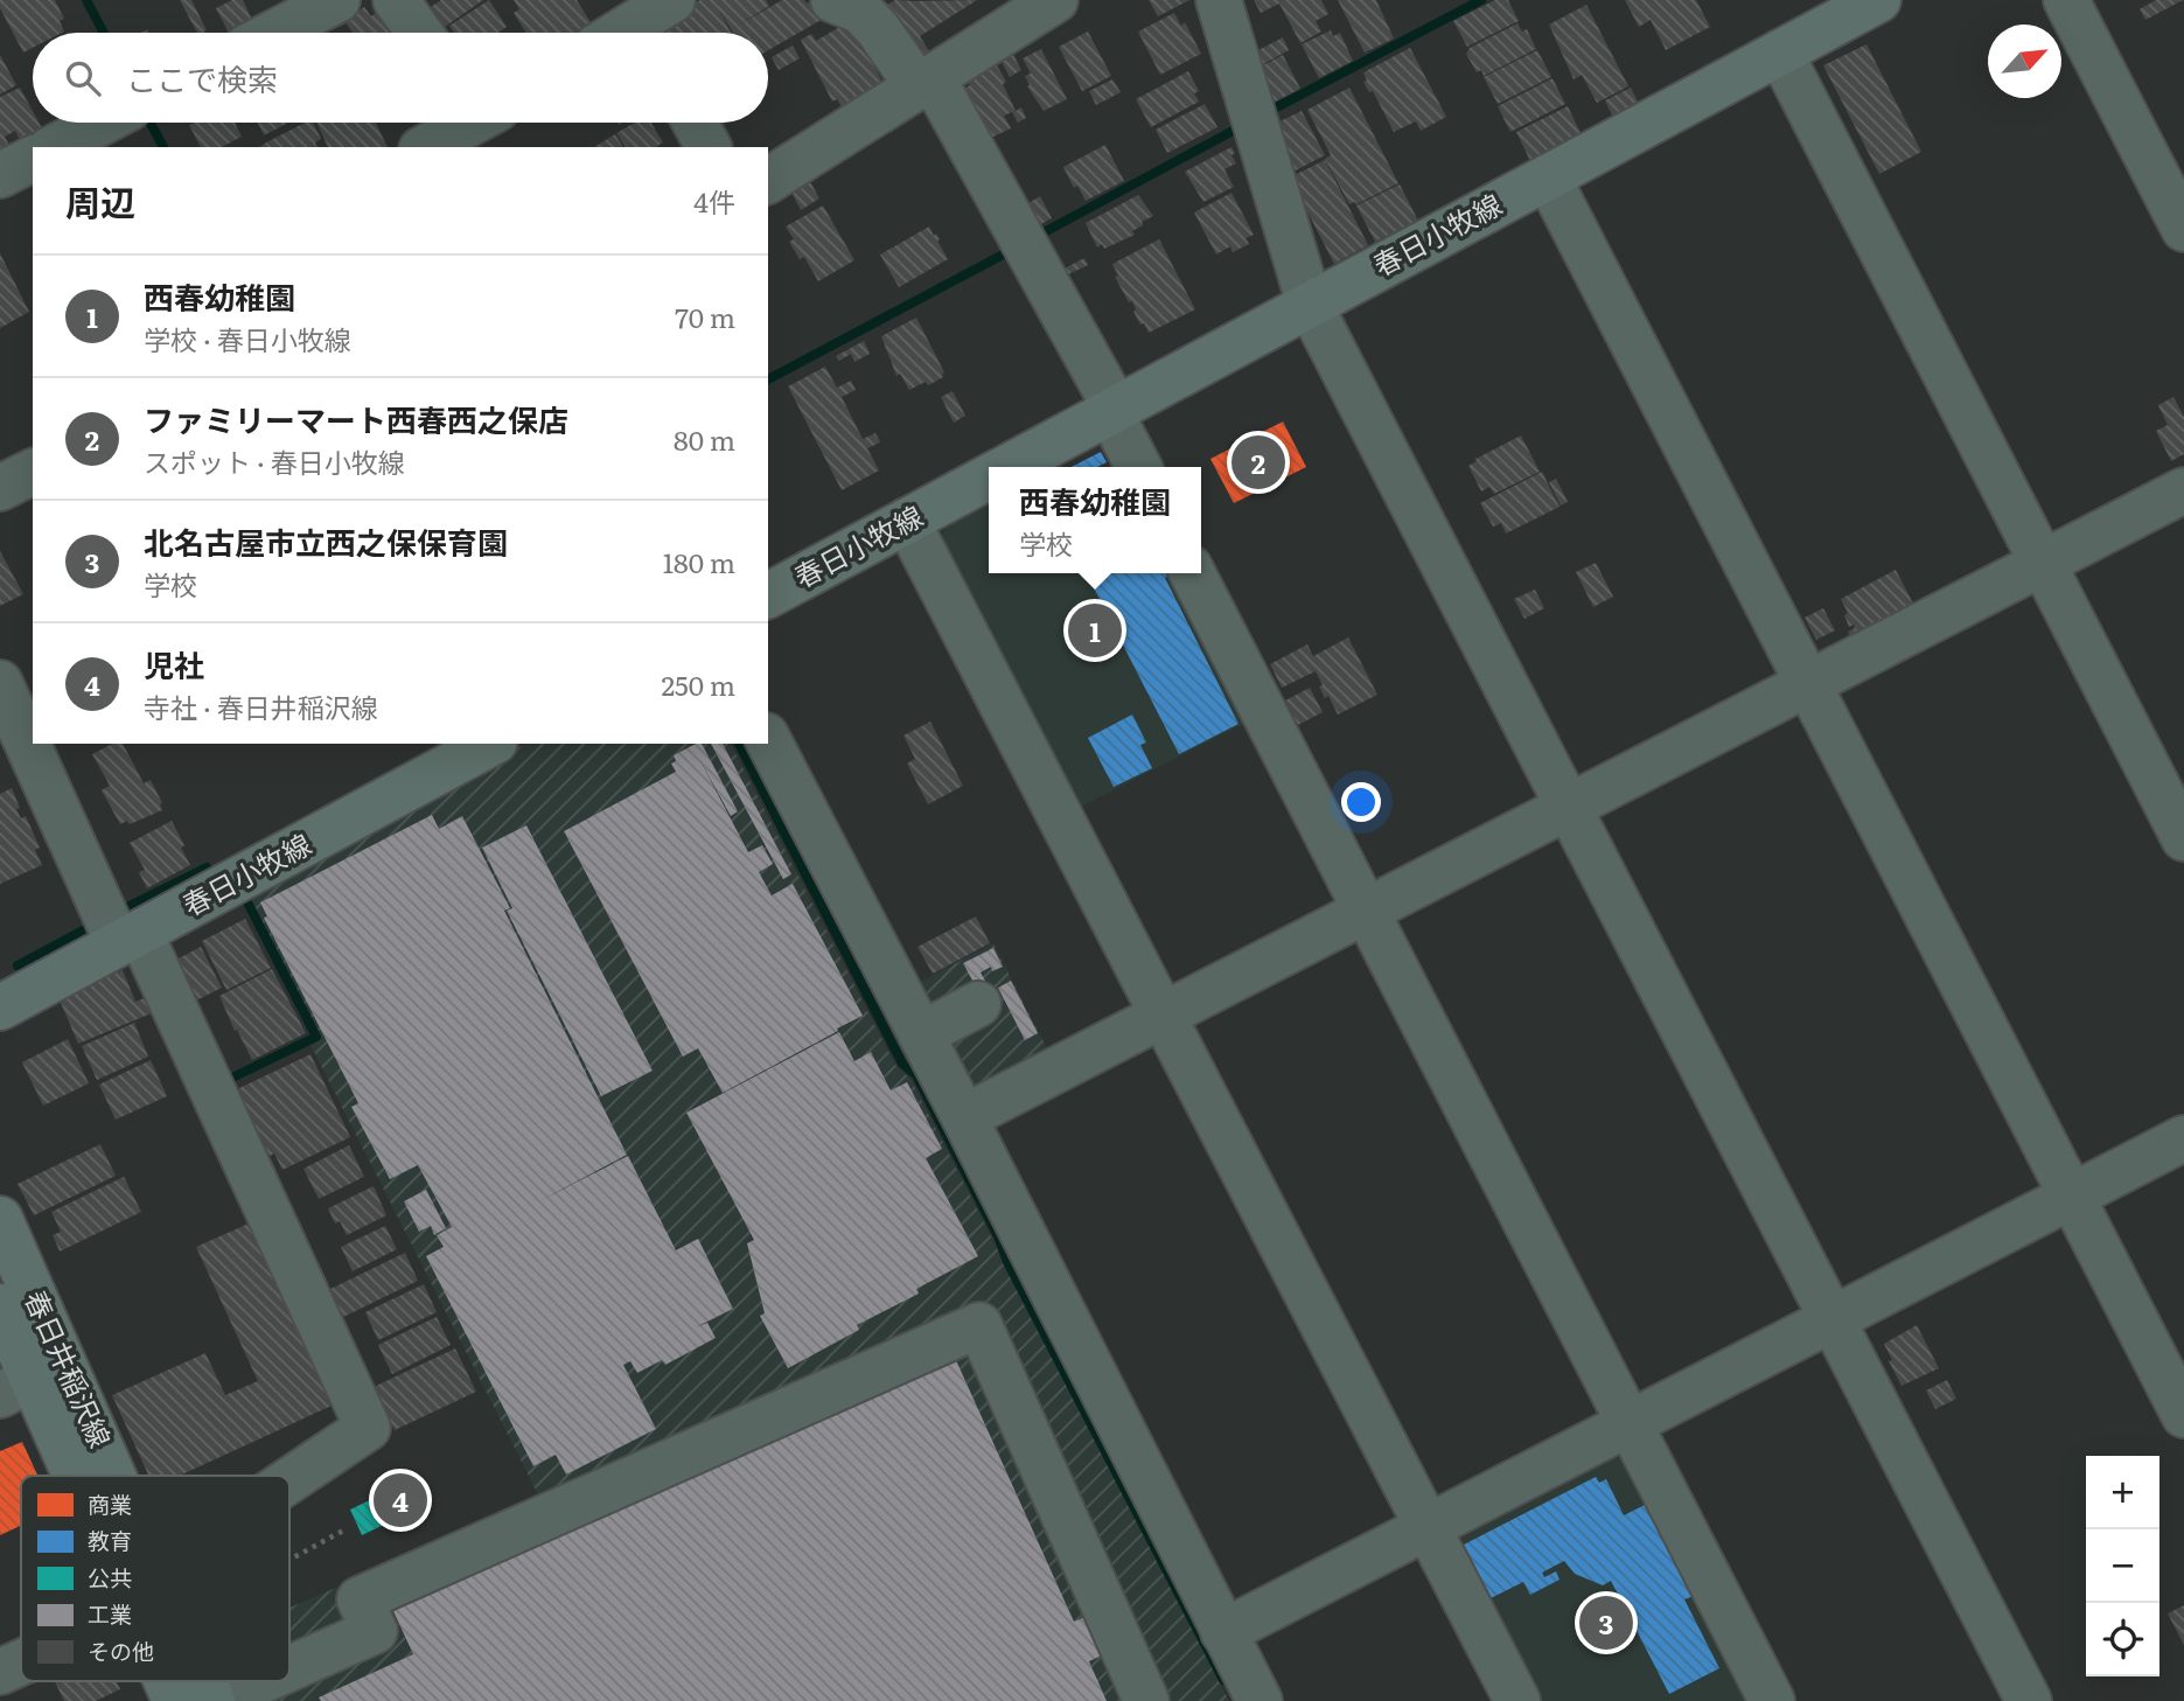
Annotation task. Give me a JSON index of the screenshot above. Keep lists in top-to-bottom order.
{
  "streets": {
    "main road": ["春日小牧線", "春日井稲沢線"]
  },
  "legend": [
    "商業",
    "教育",
    "公共",
    "工業",
    "その他"
  ],
  "north": "top right",
  "page": {
    "search": "ここで検索",
    "heading": ["周辺", "4件"],
    "list": [
      {
        "mark": "1",
        "name": "西春幼稚園",
        "note": "学校 · 春日小牧線",
        "value": "70 m"
      },
      {
        "mark": "2",
        "name": "ファミリーマート西春西之保店",
        "note": "スポット · 春日小牧線",
        "value": "80 m"
      },
      {
        "mark": "3",
        "name": "北名古屋市立西之保保育園",
        "note": "学校",
        "value": "180 m"
      },
      {
        "mark": "4",
        "name": "児社",
        "note": "寺社 · 春日井稲沢線",
        "value": "250 m"
      }
    ],
    "pins": [
      "2",
      "1",
      "4",
      "3"
    ],
    "popup": ["西春幼稚園", "学校"],
    "map_buttons": ["+", "−"]
  }
}
